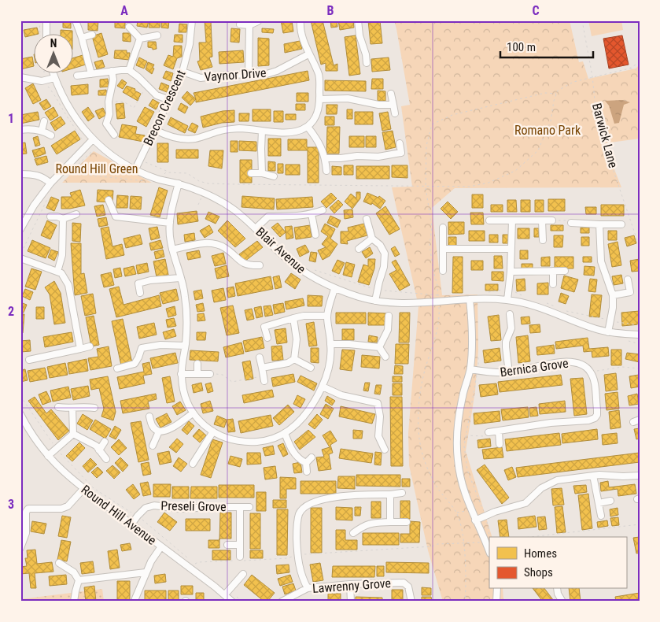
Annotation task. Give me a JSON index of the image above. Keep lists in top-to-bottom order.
{
  "streets": {
    "street": [
      "Vaynor Drive",
      "Brecon Crescent",
      "Blair Avenue",
      "Bernica Grove",
      "Preseli Grove",
      "Round Hill Avenue",
      "Lawrenny Grove"
    ],
    "path": ["Barwick Lane"]
  },
  "crossings": [
    ["Vaynor Drive", "Brecon Crescent"],
    ["Brecon Crescent", "Blair Avenue"],
    ["Preseli Grove", "Round Hill Avenue"]
  ],
  "parks": ["Romano Park", "Round Hill Green"],
  "legend": ["Homes", "Shops"],
  "scale_bar": "100 m",
  "north": "top",
  "grid": {
    "columns": ["A", "B", "C"],
    "rows": ["1", "2", "3"]
  }
}
